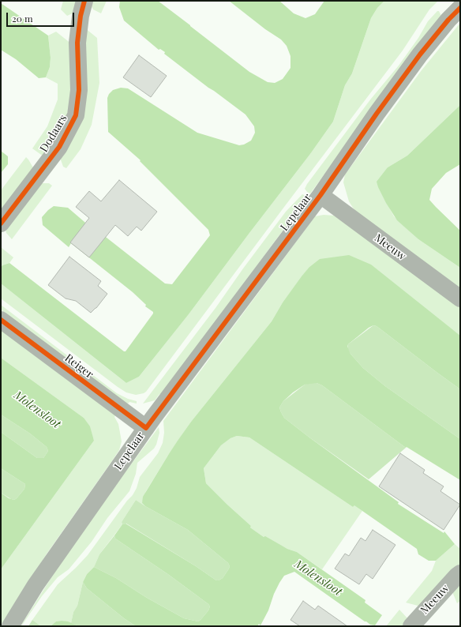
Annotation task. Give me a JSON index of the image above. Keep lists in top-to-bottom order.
{
  "streets": {
    "street": [
      "Dodaars",
      "Lepelaar",
      "Meeuw",
      "Reiger"
    ]
  },
  "crossings": [
    ["Lepelaar", "Meeuw"],
    ["Lepelaar", "Reiger"]
  ],
  "water": ["Molensloot"],
  "scale_bar": "20 m"
}
